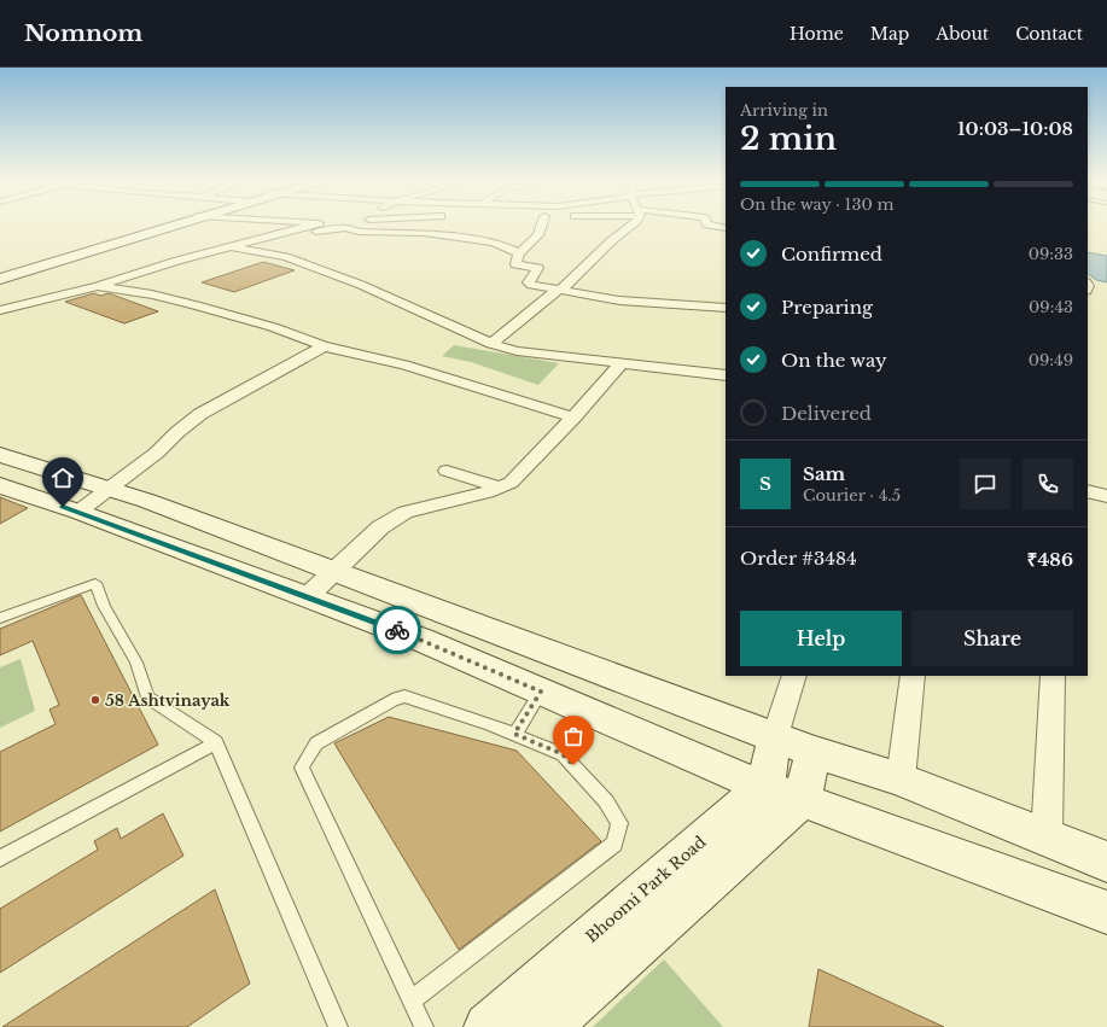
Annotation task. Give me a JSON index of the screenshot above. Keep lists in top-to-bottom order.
{
  "streets": {
    "main road": ["Bhoomi Park Road"]
  },
  "places": ["58 Ashtvinayak"],
  "page": {
    "header": "Nomnom",
    "nav": [
      "Home",
      "Map",
      "About",
      "Contact"
    ],
    "heading": ["2 min", "Arriving in", "10:03–10:08"],
    "panel": [
      "Sam",
      "Courier · 4.5",
      "Order #3484",
      "₹486"
    ],
    "bar": "On the way · 130 m",
    "list": [
      ["Confirmed", "09:33"],
      ["Preparing", "09:43"],
      ["On the way", "09:49"],
      "Delivered"
    ],
    "round": "S",
    "buttons": ["Help", "Share"]
  }
}
